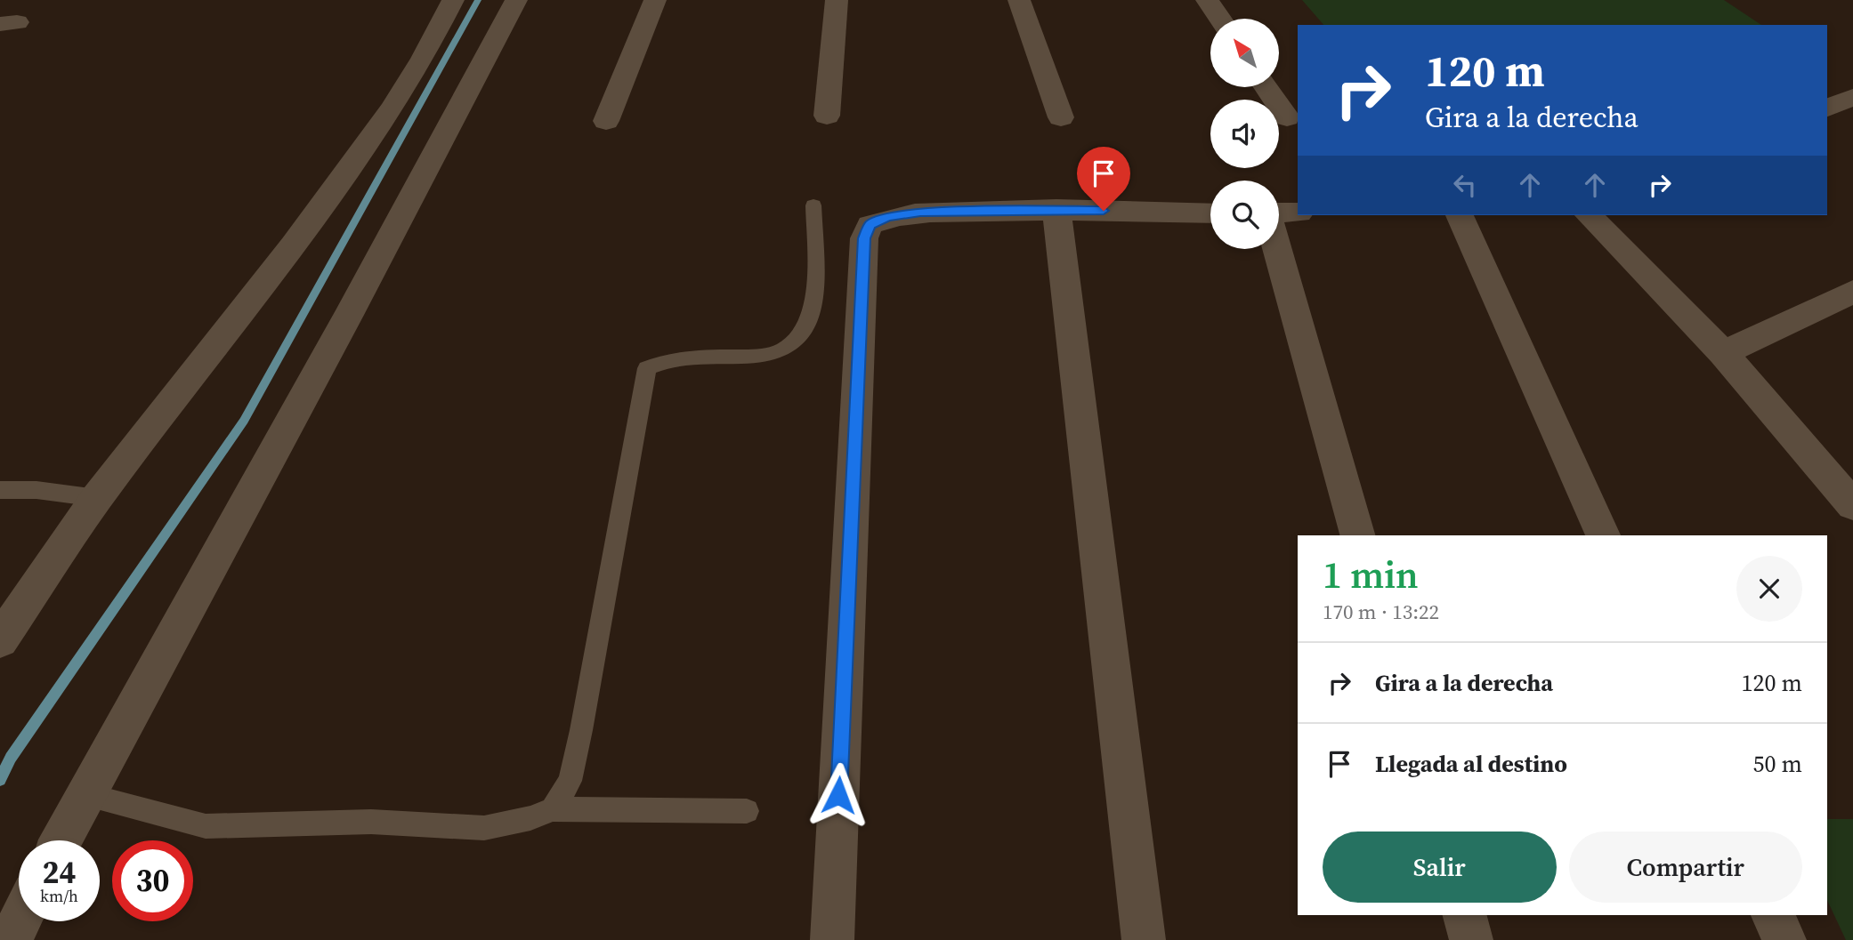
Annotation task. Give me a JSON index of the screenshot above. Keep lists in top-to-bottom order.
{
  "north": "top left",
  "page": {
    "turn": ["120 m", "Gira a la derecha"],
    "heading": ["1 min", "170 m · 13:22"],
    "list": [
      {
        "name": "Gira a la derecha",
        "value": "120 m"
      },
      {
        "name": "Llegada al destino",
        "value": "50 m"
      }
    ],
    "buttons": ["Salir", "Compartir"],
    "speed": "24 km/h",
    "limit": "30"
  }
}
